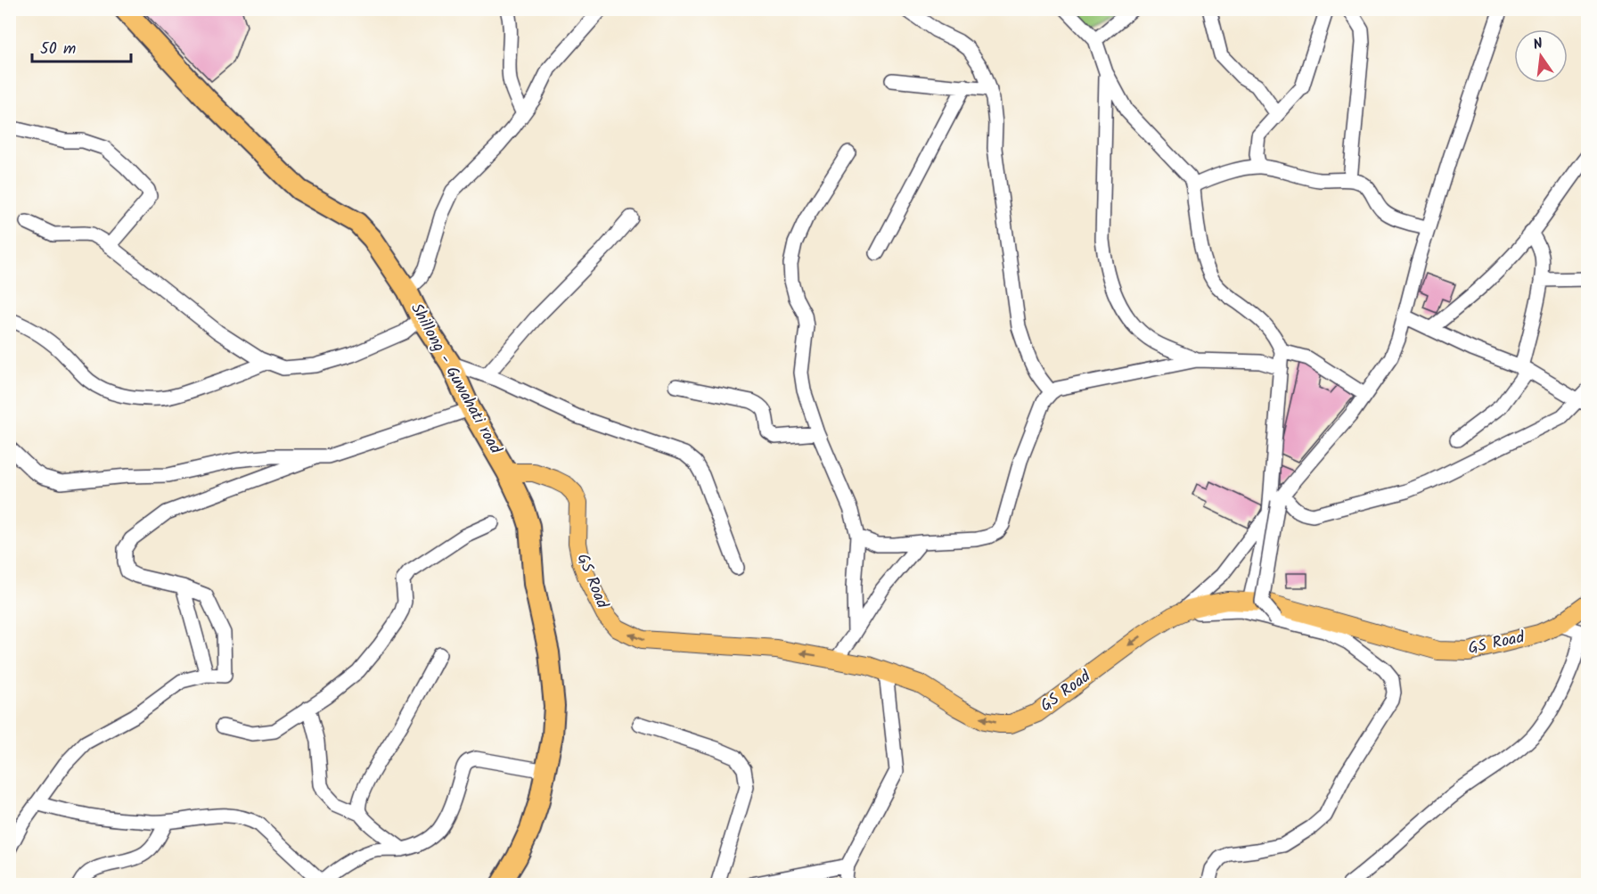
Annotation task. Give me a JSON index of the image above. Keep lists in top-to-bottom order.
{
  "streets": {
    "highway": ["Shillong - Guwahati road"],
    "main road": ["GS Road"]
  },
  "crossings": [
    ["Shillong - Guwahati road", "GS Road"]
  ],
  "one_way": ["GS Road"],
  "scale_bar": "50 m",
  "north": "top"
}
